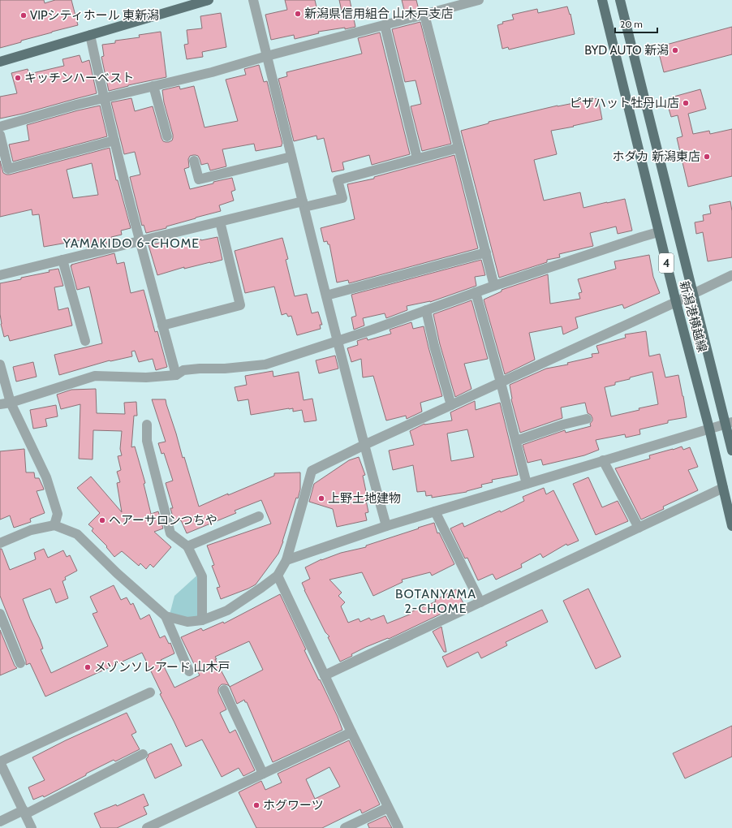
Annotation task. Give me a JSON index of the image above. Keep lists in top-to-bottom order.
{
  "streets": {
    "main road": ["4", "新潟港横越線"]
  },
  "districts": ["YAMAKIDO 6-CHOME", "BOTANYAMA 2-CHOME"],
  "places": [
    "新潟県信用組合 山木戸支店",
    "VIPシティホール 東新潟",
    "BYD AUTO 新潟",
    "キッチンハーベスト",
    "ピザハット牡丹山店",
    "ホダカ 新潟東店",
    "上野土地建物",
    "ヘアーサロンつちや",
    "メゾンソレアード 山木戸",
    "ホグワーツ"
  ],
  "scale_bar": "20 m"
}
